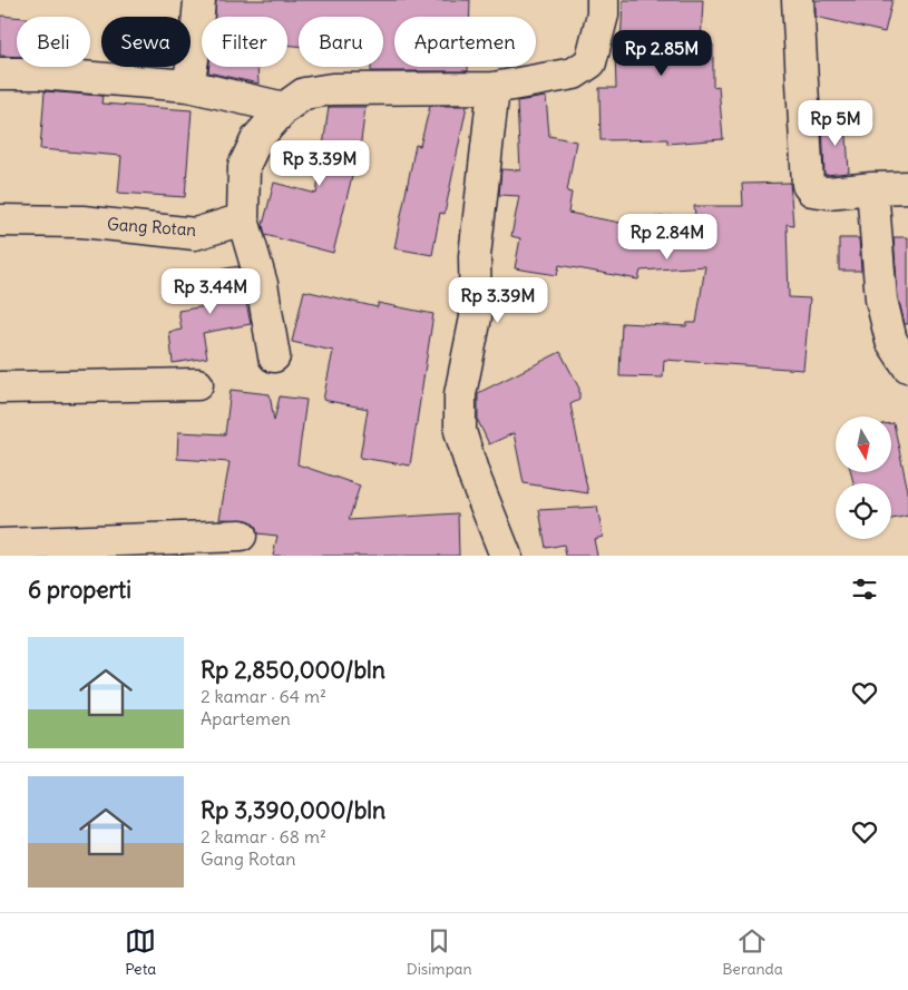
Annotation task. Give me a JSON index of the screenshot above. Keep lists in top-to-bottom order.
{
  "streets": {
    "street": ["Gang Rotan"]
  },
  "north": "bottom",
  "page": {
    "chip": [
      "Beli",
      "Sewa",
      "Filter",
      "Baru",
      "Apartemen"
    ],
    "price": [
      "Rp 2.85M",
      "Rp 5M",
      "Rp 3.39M",
      "Rp 2.84M",
      "Rp 3.44M",
      "Rp 3.39M"
    ],
    "heading": "6 properti",
    "list": [
      {
        "name": "Rp 2,850,000/bln",
        "note": "2 kamar · 64 m² · Apartemen"
      },
      {
        "name": "Rp 3,390,000/bln",
        "note": "2 kamar · 68 m² · Gang Rotan"
      }
    ],
    "tabs": ["Peta", "Disimpan", "Beranda"]
  }
}
